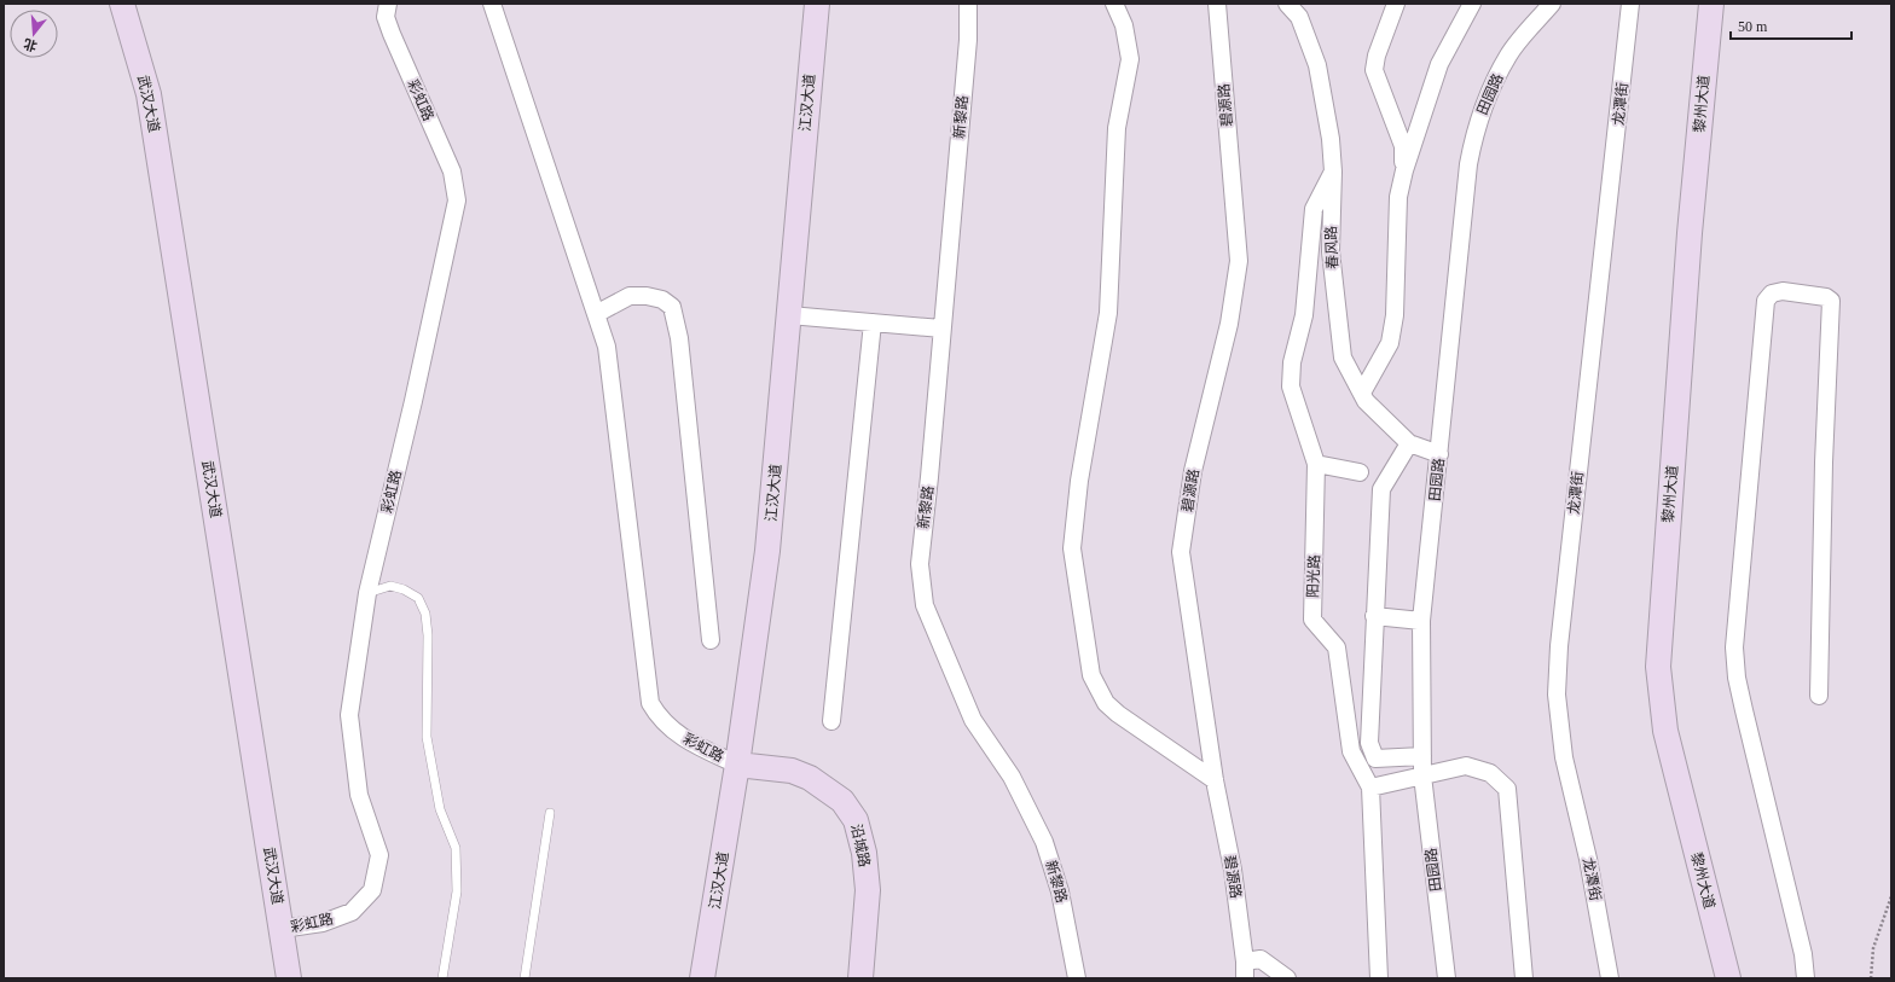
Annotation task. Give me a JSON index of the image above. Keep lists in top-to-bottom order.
{
  "streets": {
    "main road": [
      "江汉大道",
      "武汉大道",
      "黎州大道",
      "沿城路"
    ],
    "street": [
      "田园路",
      "彩虹路",
      "龙潭街",
      "碧源路",
      "新黎路",
      "春风路",
      "阳光路"
    ]
  },
  "crossings": [
    ["田园路", "春风路"],
    ["彩虹路", "江汉大道"],
    ["彩虹路", "武汉大道"],
    ["彩虹路", "沿城路"],
    ["江汉大道", "沿城路"],
    ["春风路", "阳光路"]
  ],
  "scale_bar": "50 m",
  "north": "bottom"
}
